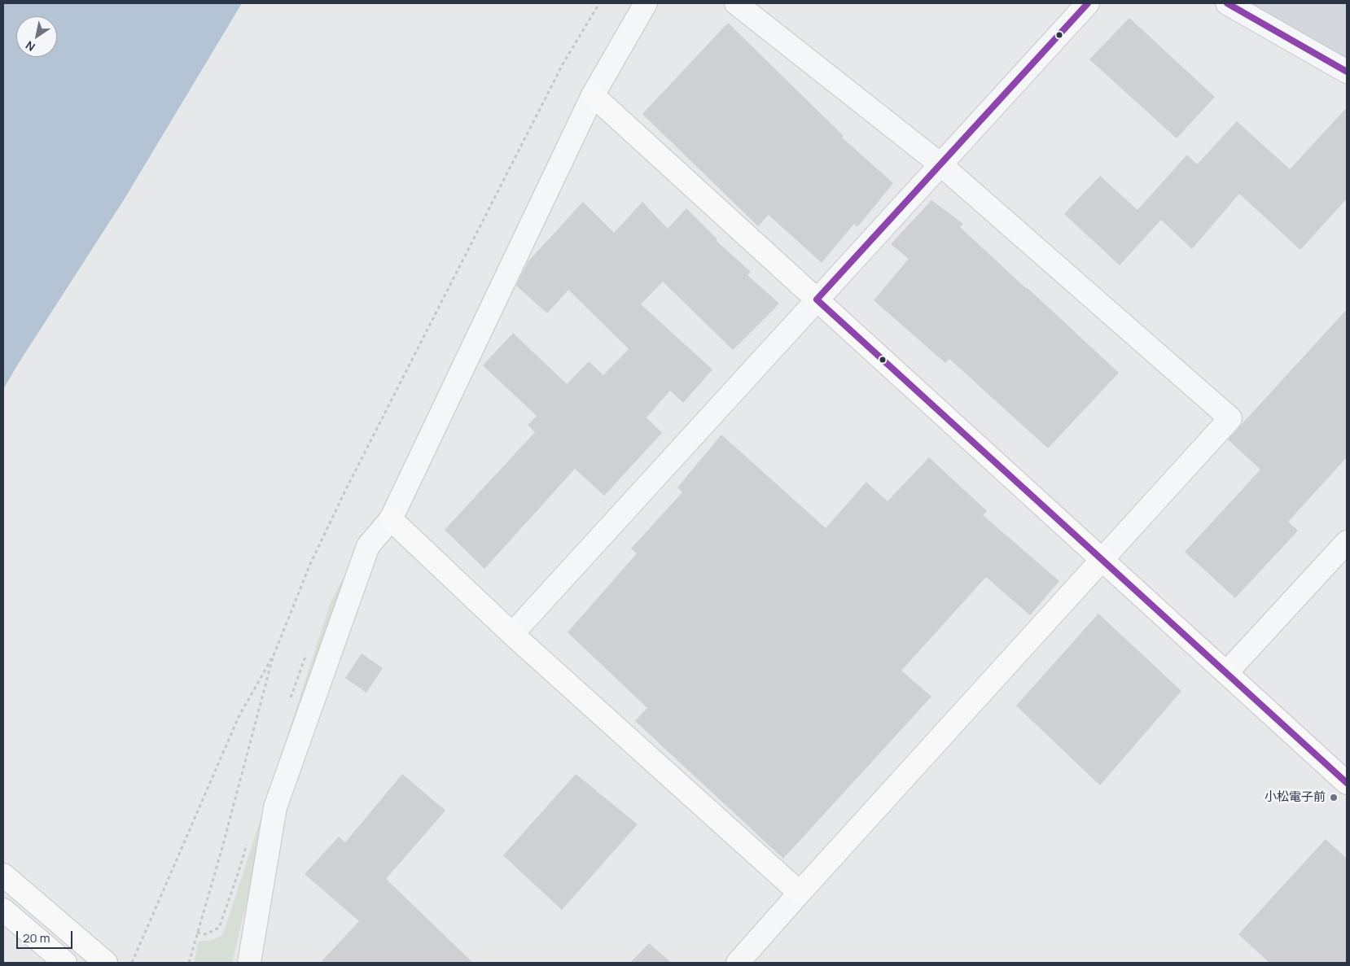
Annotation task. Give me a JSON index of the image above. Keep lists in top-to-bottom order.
{
  "places": ["小松電子前"],
  "scale_bar": "20 m",
  "north": "bottom left"
}
